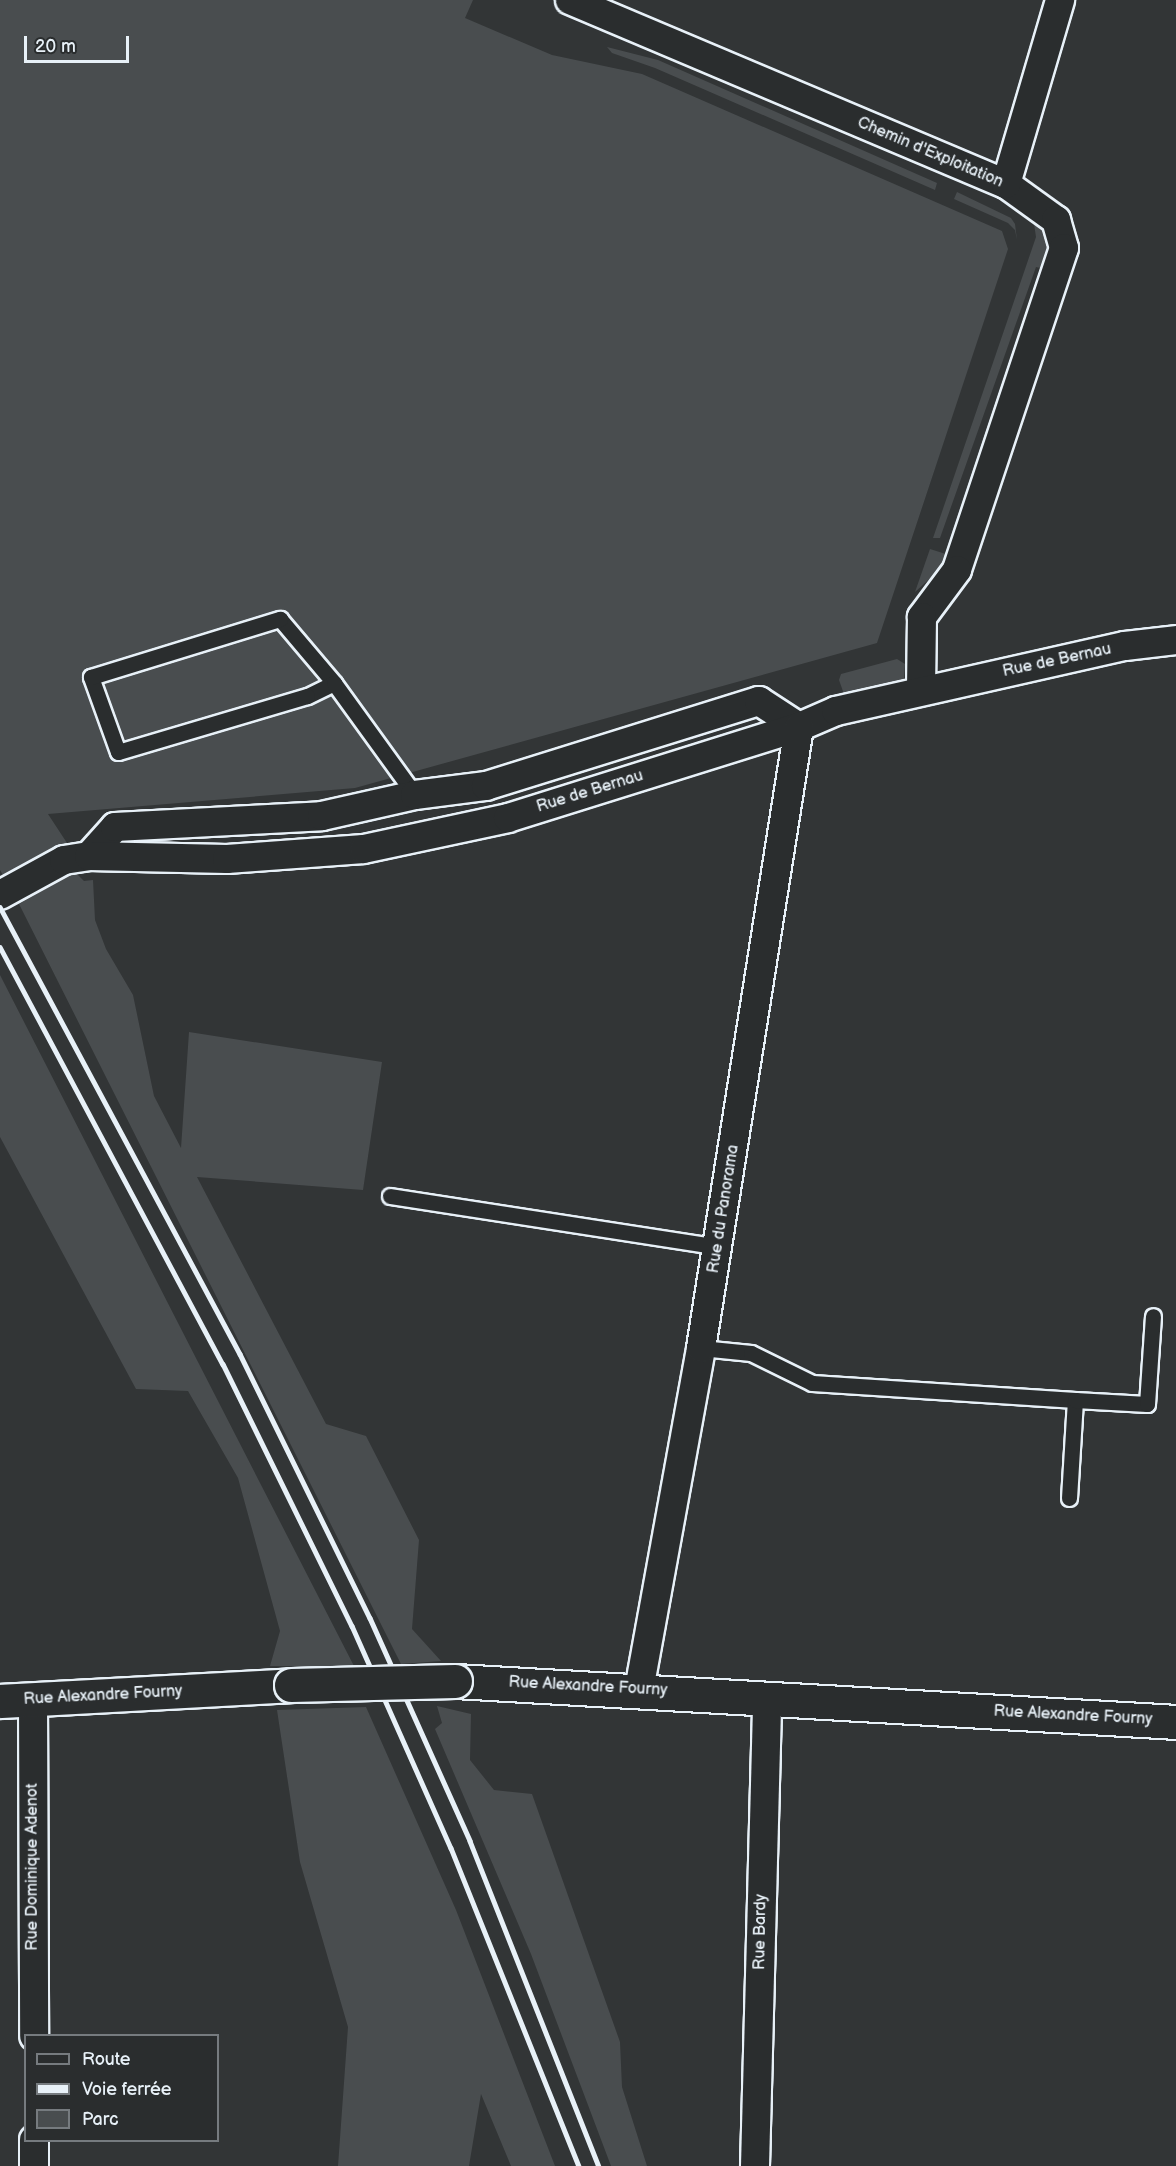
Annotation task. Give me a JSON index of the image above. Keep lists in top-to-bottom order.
{
  "streets": {
    "street": [
      "Chemin d'Exploitation",
      "Rue de Bernau",
      "Rue du Panorama",
      "Rue Alexandre Fourny",
      "Rue Dominique Adenot",
      "Rue Bardy"
    ]
  },
  "crossings": [
    ["Chemin d'Exploitation", "Rue de Bernau"],
    ["Rue de Bernau", "Rue du Panorama"],
    ["Rue du Panorama", "Rue Alexandre Fourny"],
    ["Rue Alexandre Fourny", "Rue Dominique Adenot"],
    ["Rue Alexandre Fourny", "Rue Bardy"]
  ],
  "legend": ["Route", "Voie ferrée", "Parc"],
  "scale_bar": "20 m"
}
